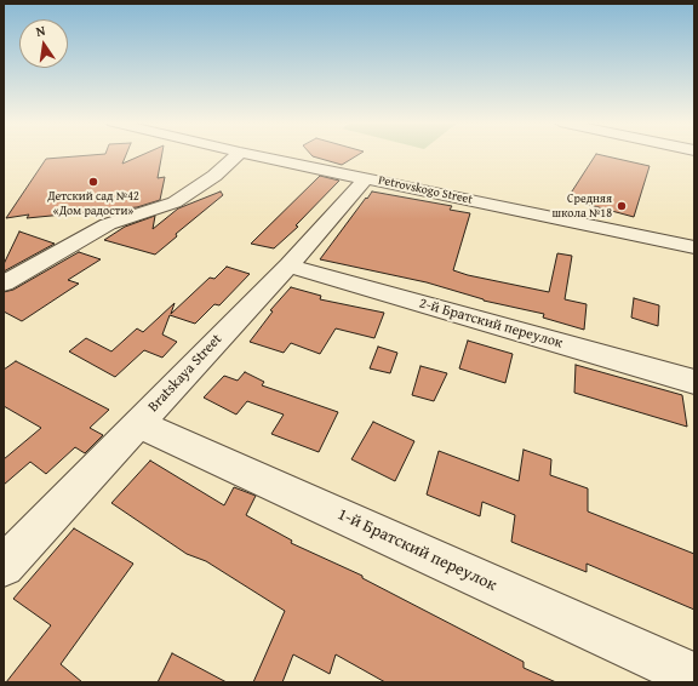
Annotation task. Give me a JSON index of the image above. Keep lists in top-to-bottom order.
{
  "streets": {
    "street": [
      "Petrovskogo Street",
      "2-й Братский переулок",
      "Bratskaya Street",
      "1-й Братский переулок"
    ]
  },
  "crossings": [
    ["Petrovskogo Street", "Bratskaya Street"],
    ["2-й Братский переулок", "Bratskaya Street"],
    ["Bratskaya Street", "1-й Братский переулок"]
  ],
  "places": ["Детский сад №42 «Дом радости»", "Средняя школа №18"],
  "north": "top"
}
